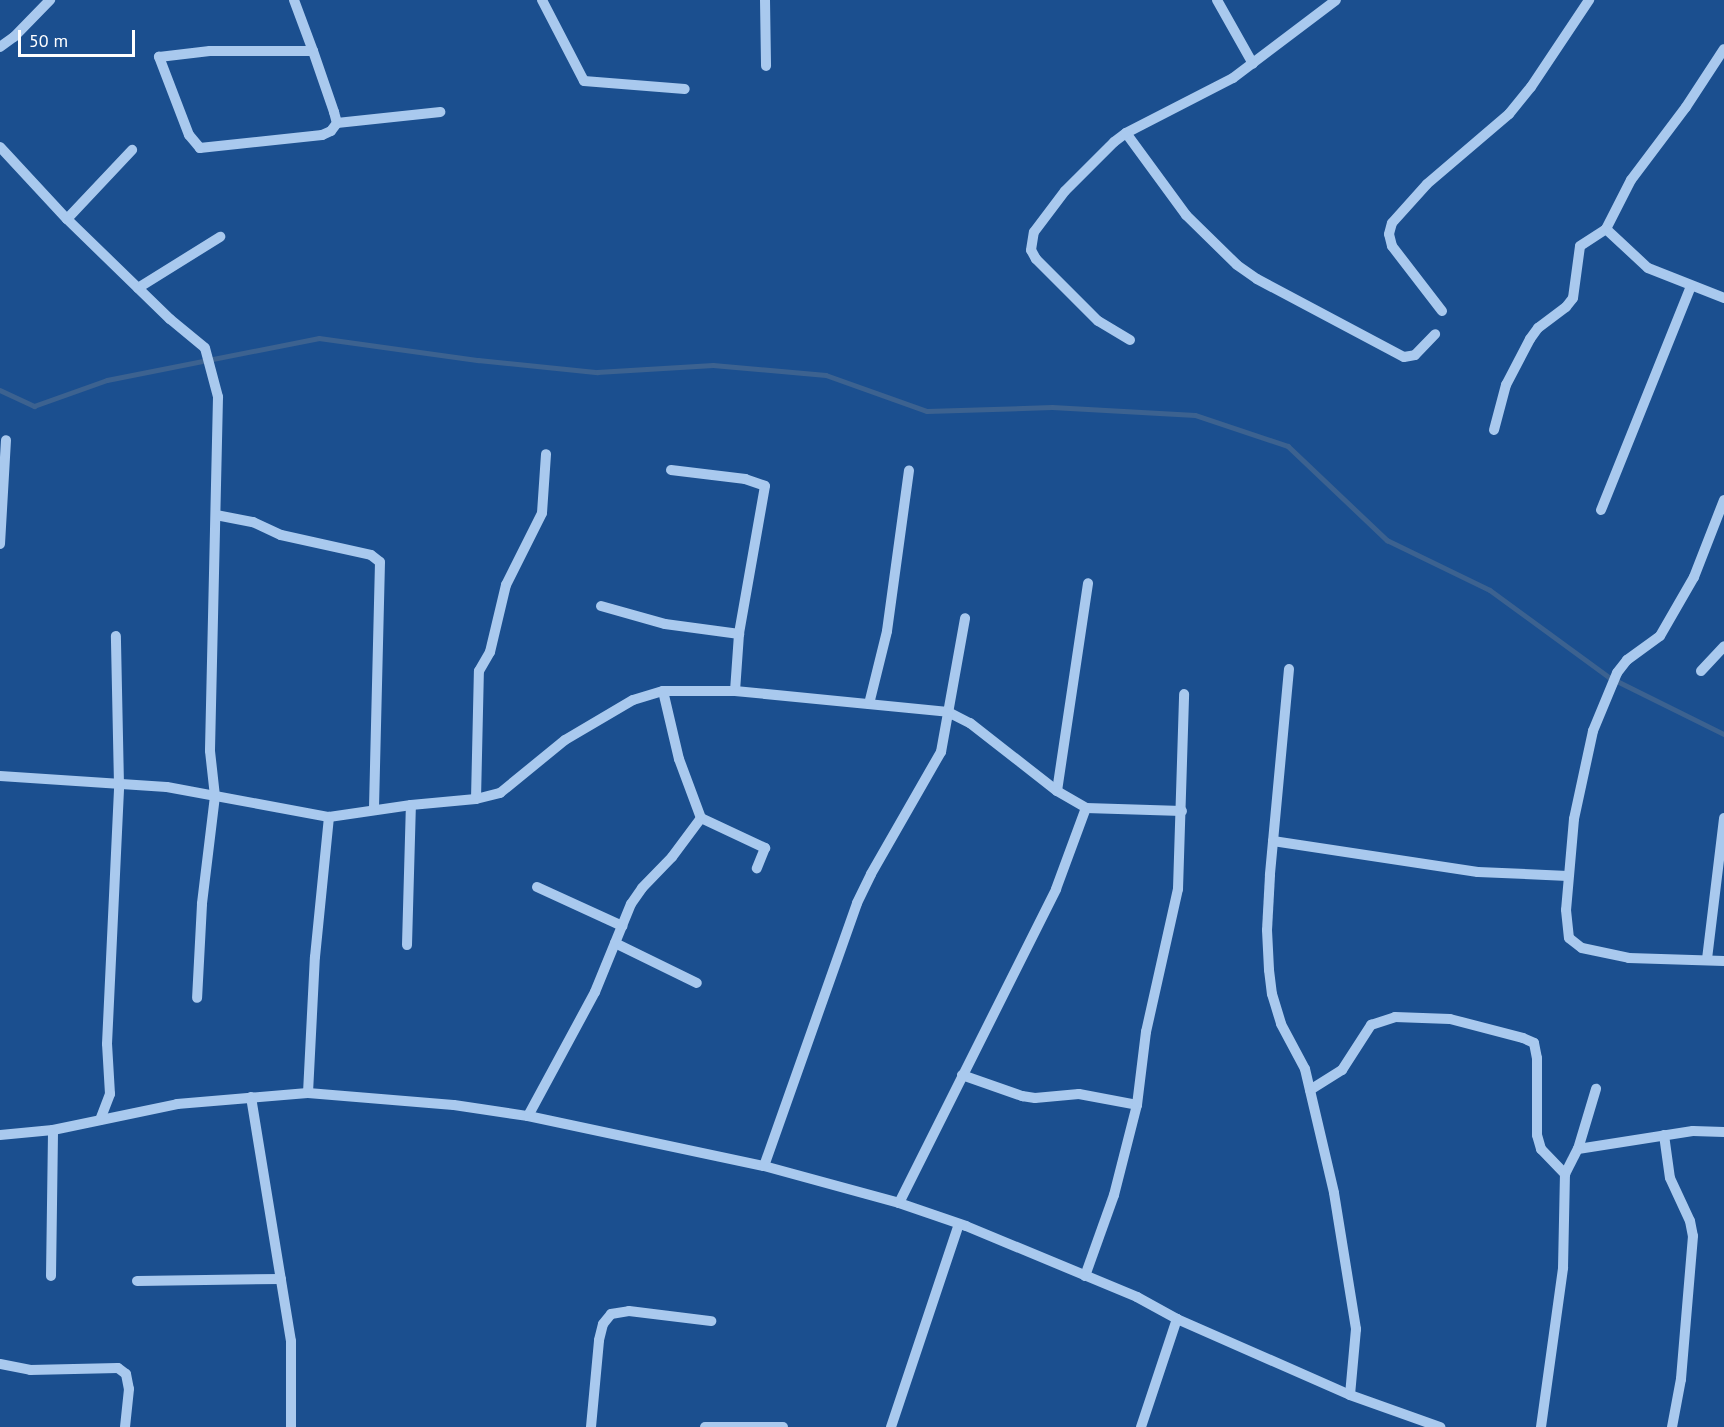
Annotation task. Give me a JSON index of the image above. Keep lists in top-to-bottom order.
{
  "scale_bar": "50 m"
}
